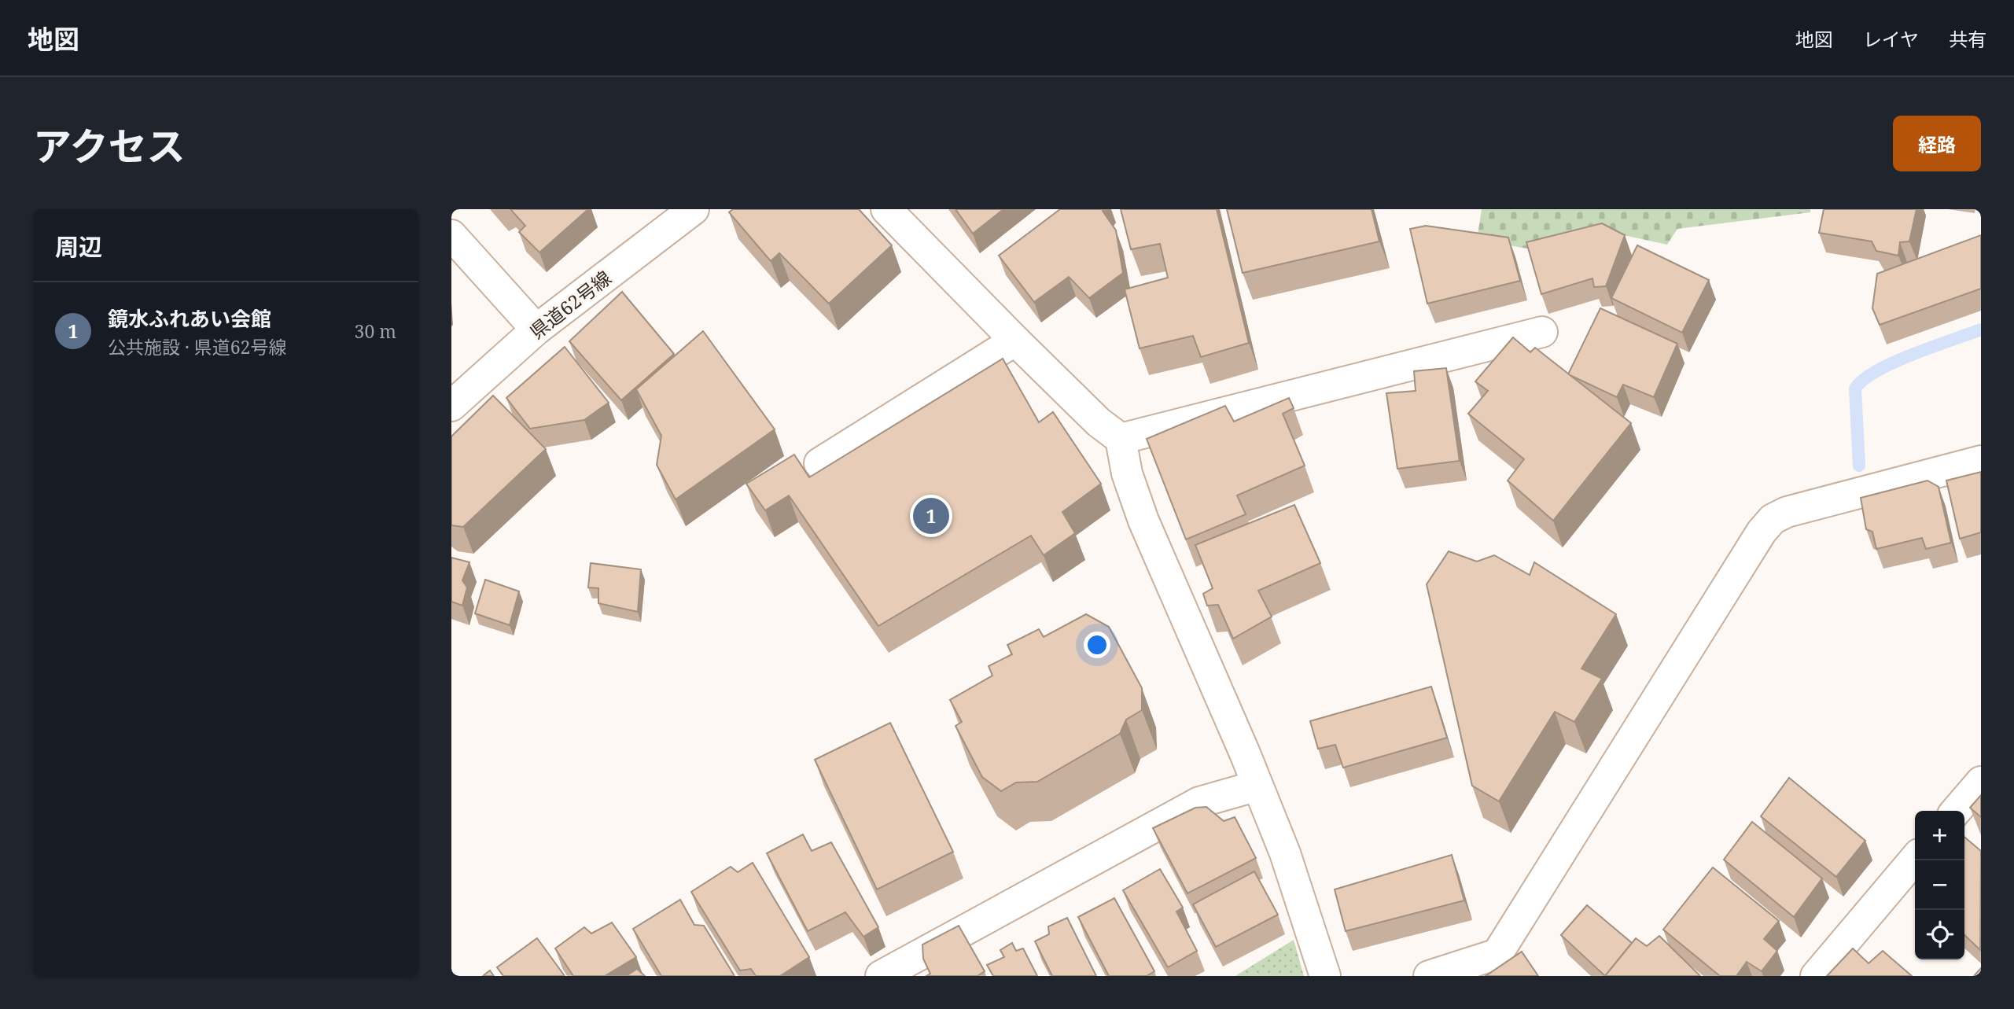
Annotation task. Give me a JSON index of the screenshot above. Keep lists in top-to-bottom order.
{
  "streets": {
    "street": ["県道62号線"]
  },
  "page": {
    "header": "地図",
    "nav": ["地図", "レイヤ", "共有"],
    "title": "アクセス",
    "buttons": "経路",
    "heading": "周辺",
    "list": [
      {
        "mark": "1",
        "name": "鏡水ふれあい会館",
        "note": "公共施設 · 県道62号線",
        "value": "30 m"
      }
    ],
    "pins": "1",
    "map_buttons": ["+", "−"]
  }
}
